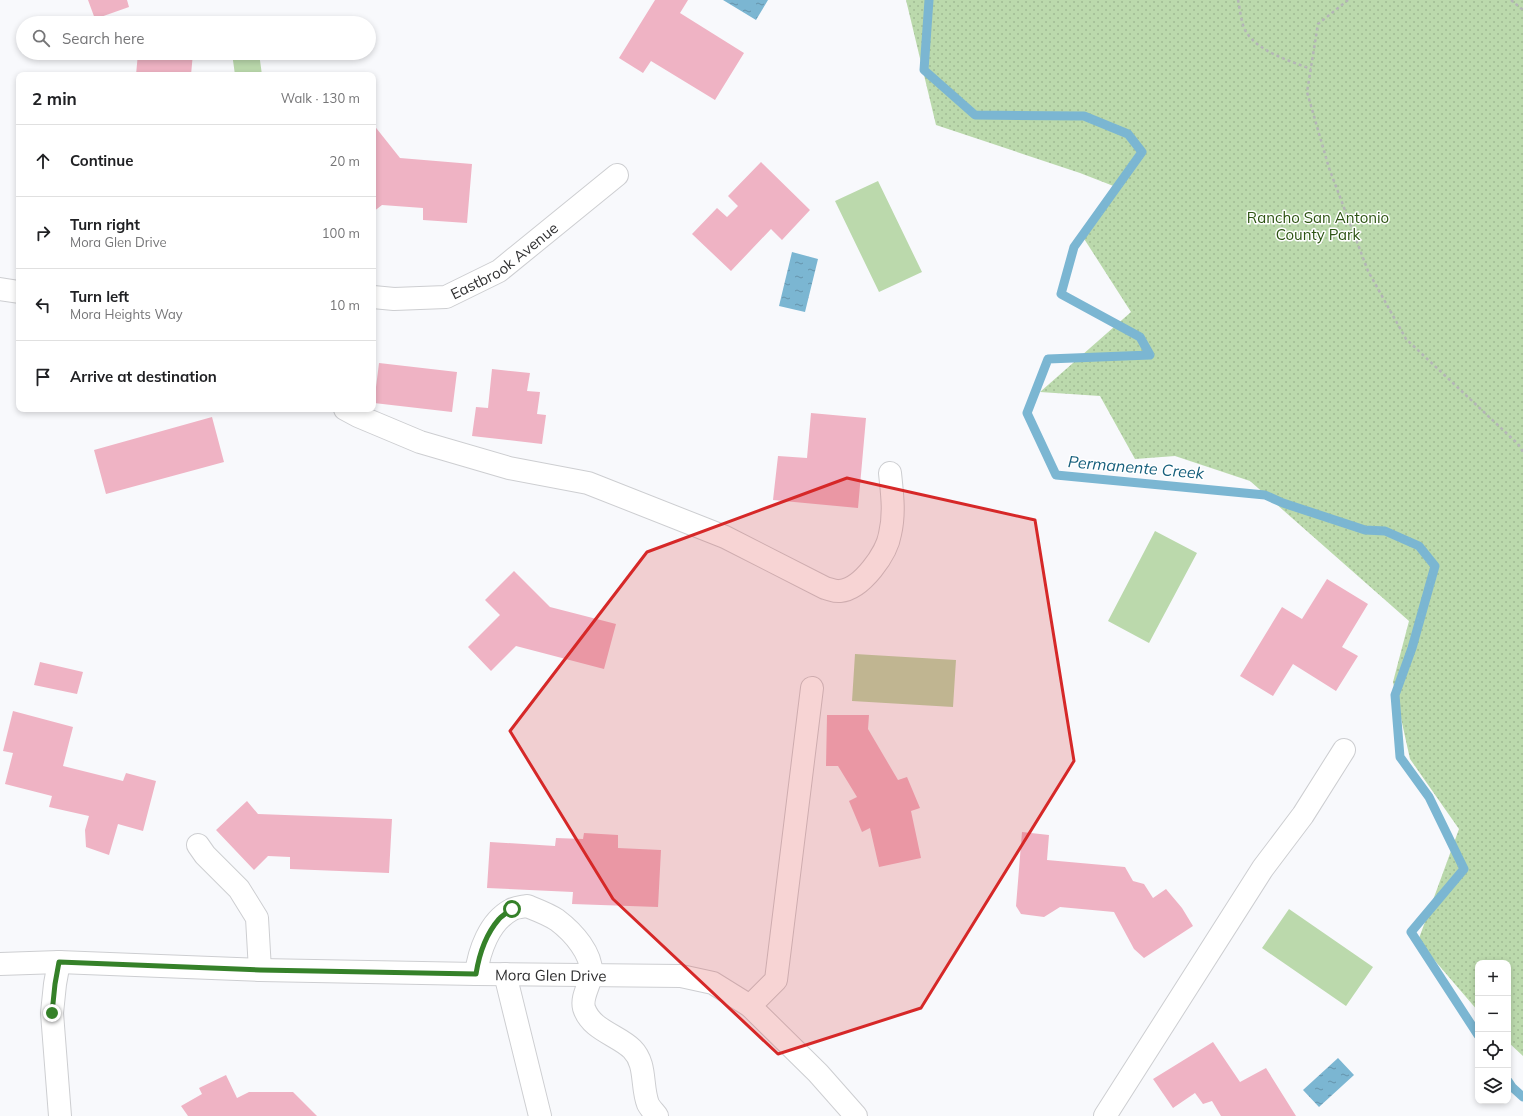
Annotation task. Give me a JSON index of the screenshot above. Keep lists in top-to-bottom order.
{
  "streets": {
    "street": ["Eastbrook Avenue", "Mora Glen Drive"]
  },
  "water": ["Permanente Creek"],
  "parks": ["Rancho San Antonio County Park"],
  "page": {
    "search": "Search here",
    "heading": ["2 min", "Walk · 130 m"],
    "list": [
      ["Continue", "20 m"],
      ["Turn right", "Mora Glen Drive", "100 m"],
      ["Turn left", "Mora Heights Way", "10 m"],
      "Arrive at destination"
    ],
    "map_buttons": ["+", "−"]
  }
}
